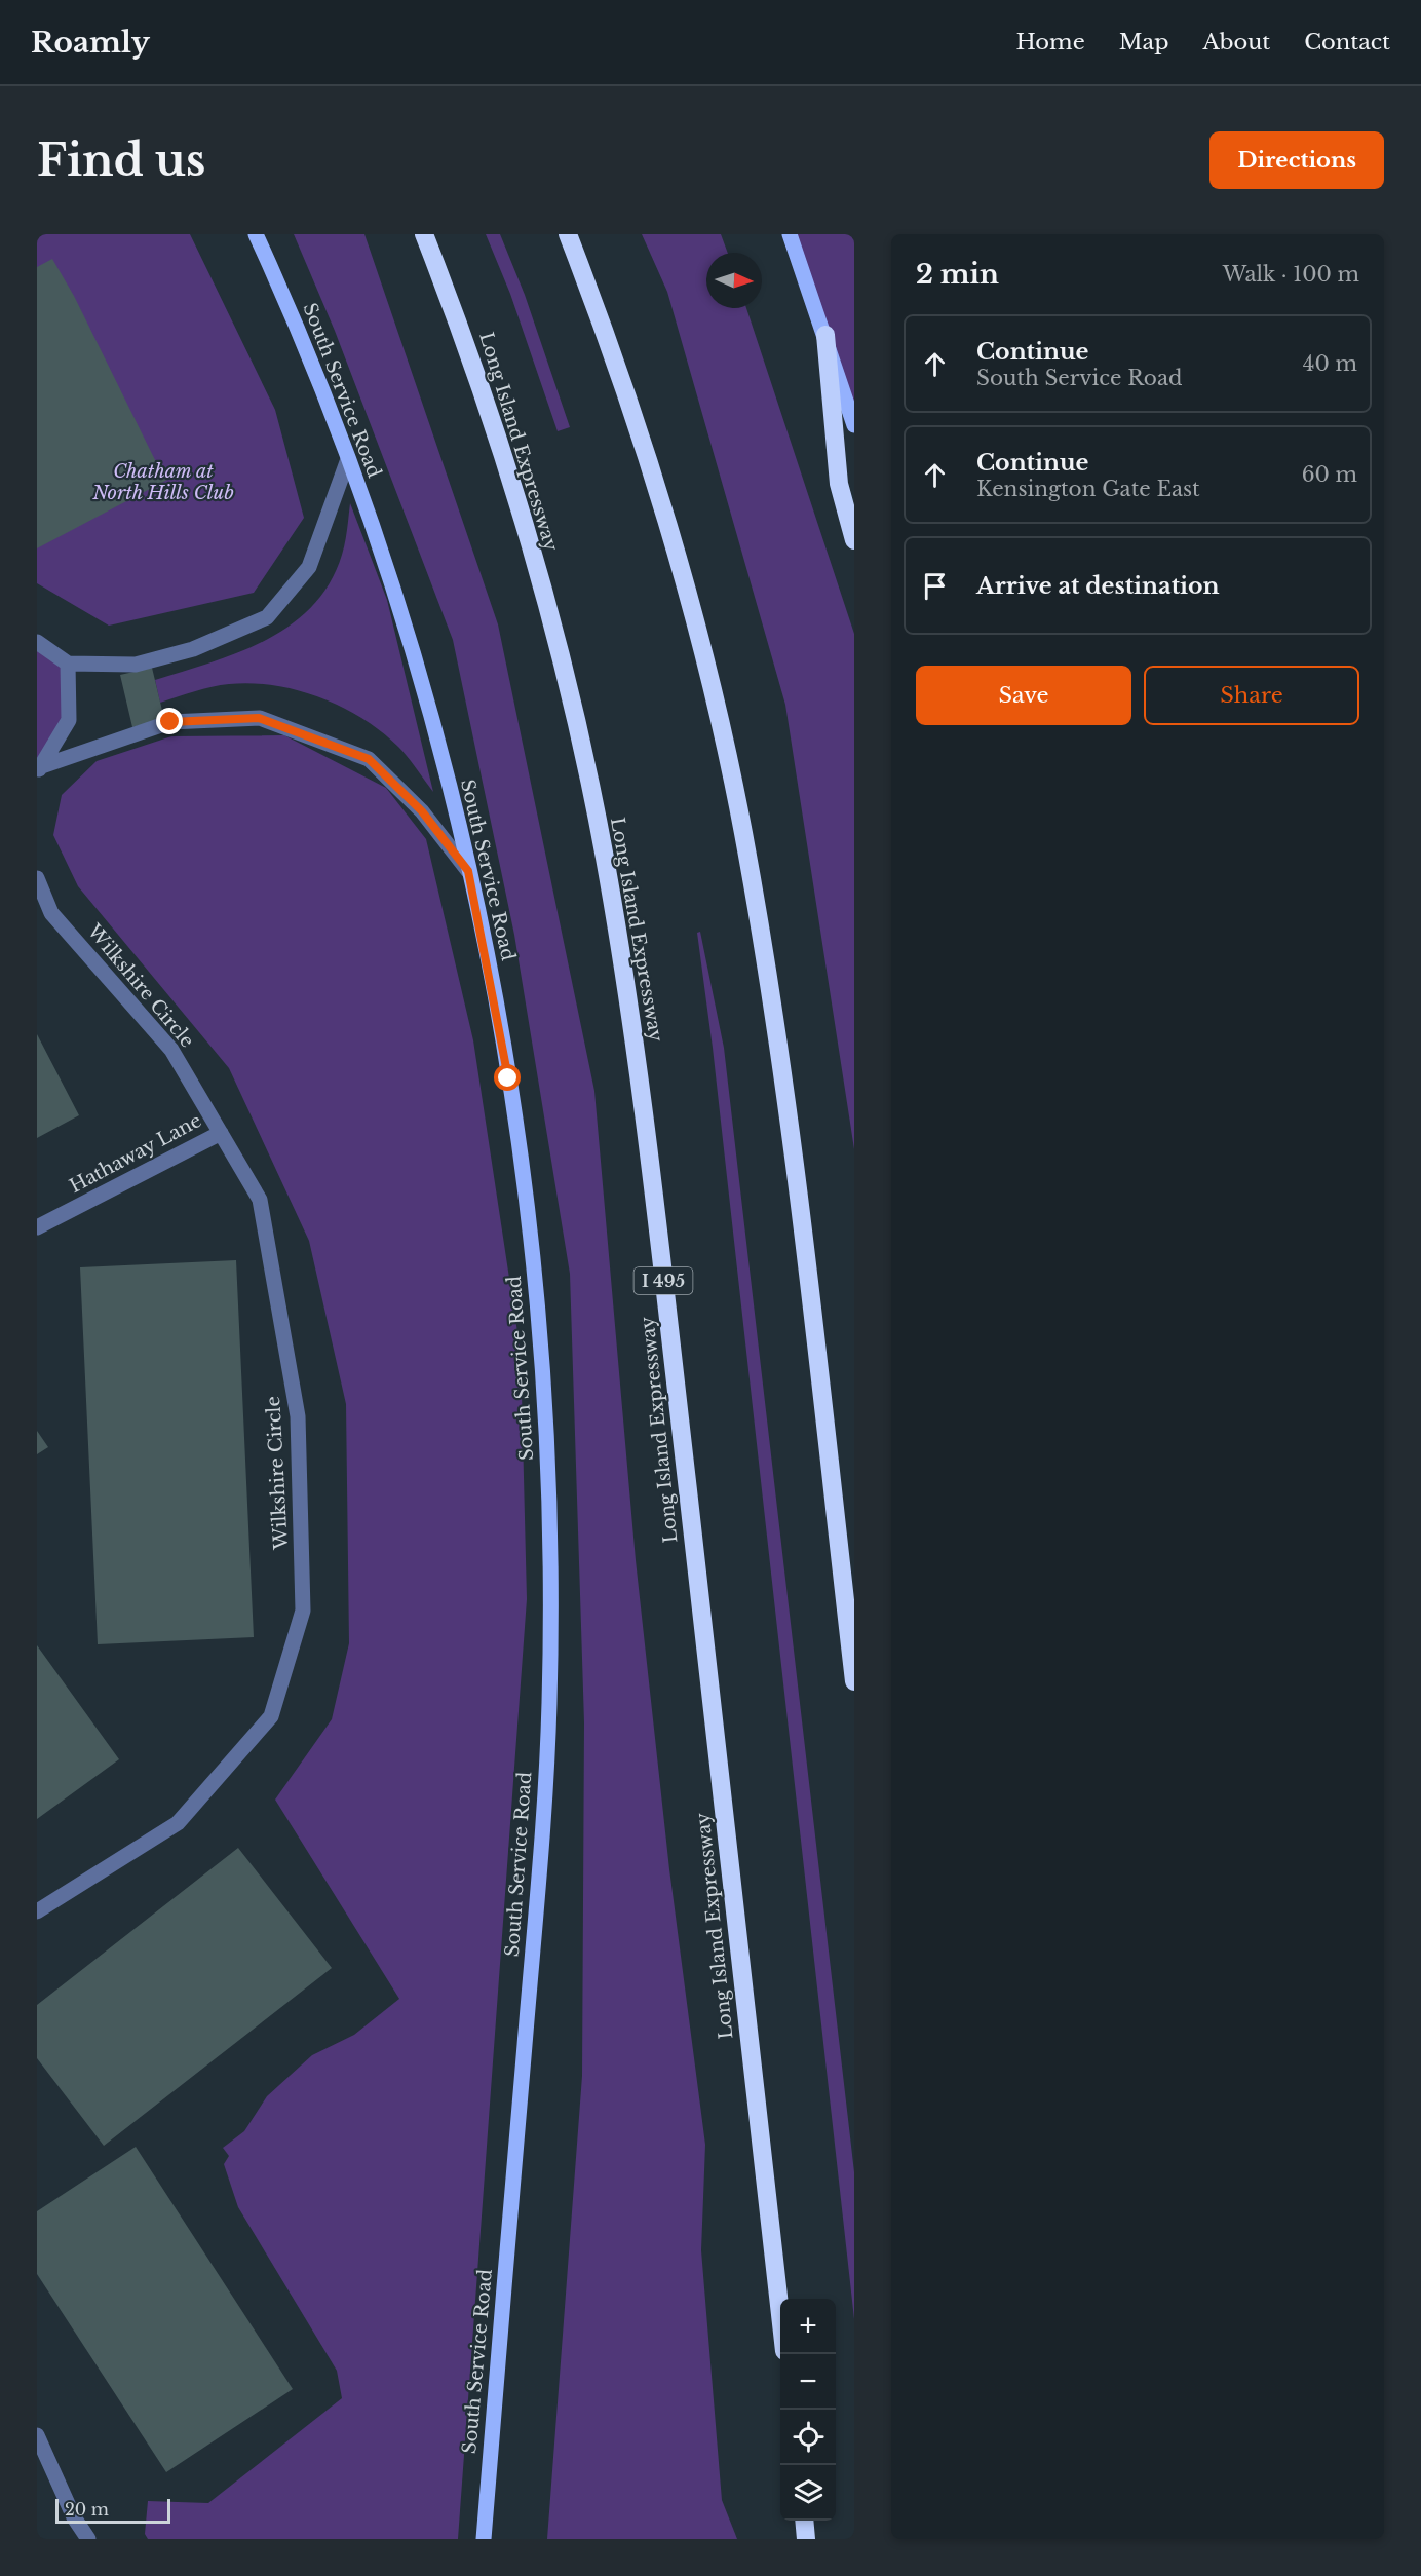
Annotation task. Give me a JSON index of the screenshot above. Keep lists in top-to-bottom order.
{
  "streets": {
    "highway": ["Long Island Expressway", "I 495"],
    "main road": ["South Service Road"],
    "street": ["Wilkshire Circle", "Hathaway Lane"]
  },
  "crossings": [
    ["Wilkshire Circle", "Hathaway Lane"]
  ],
  "parks": ["Chatham at North Hills Club"],
  "scale_bar": "20 m",
  "north": "right",
  "page": {
    "header": "Roamly",
    "nav": [
      "Home",
      "Map",
      "About",
      "Contact"
    ],
    "buttons": [
      "Directions",
      ["Save", "Share"]
    ],
    "title": "Find us",
    "heading": ["2 min", "Walk · 100 m"],
    "list": [
      ["Continue", "South Service Road", "40 m"],
      ["Continue", "Kensington Gate East", "60 m"],
      "Arrive at destination"
    ],
    "map_buttons": ["+", "−"],
    "scale": "20 m"
  }
}
